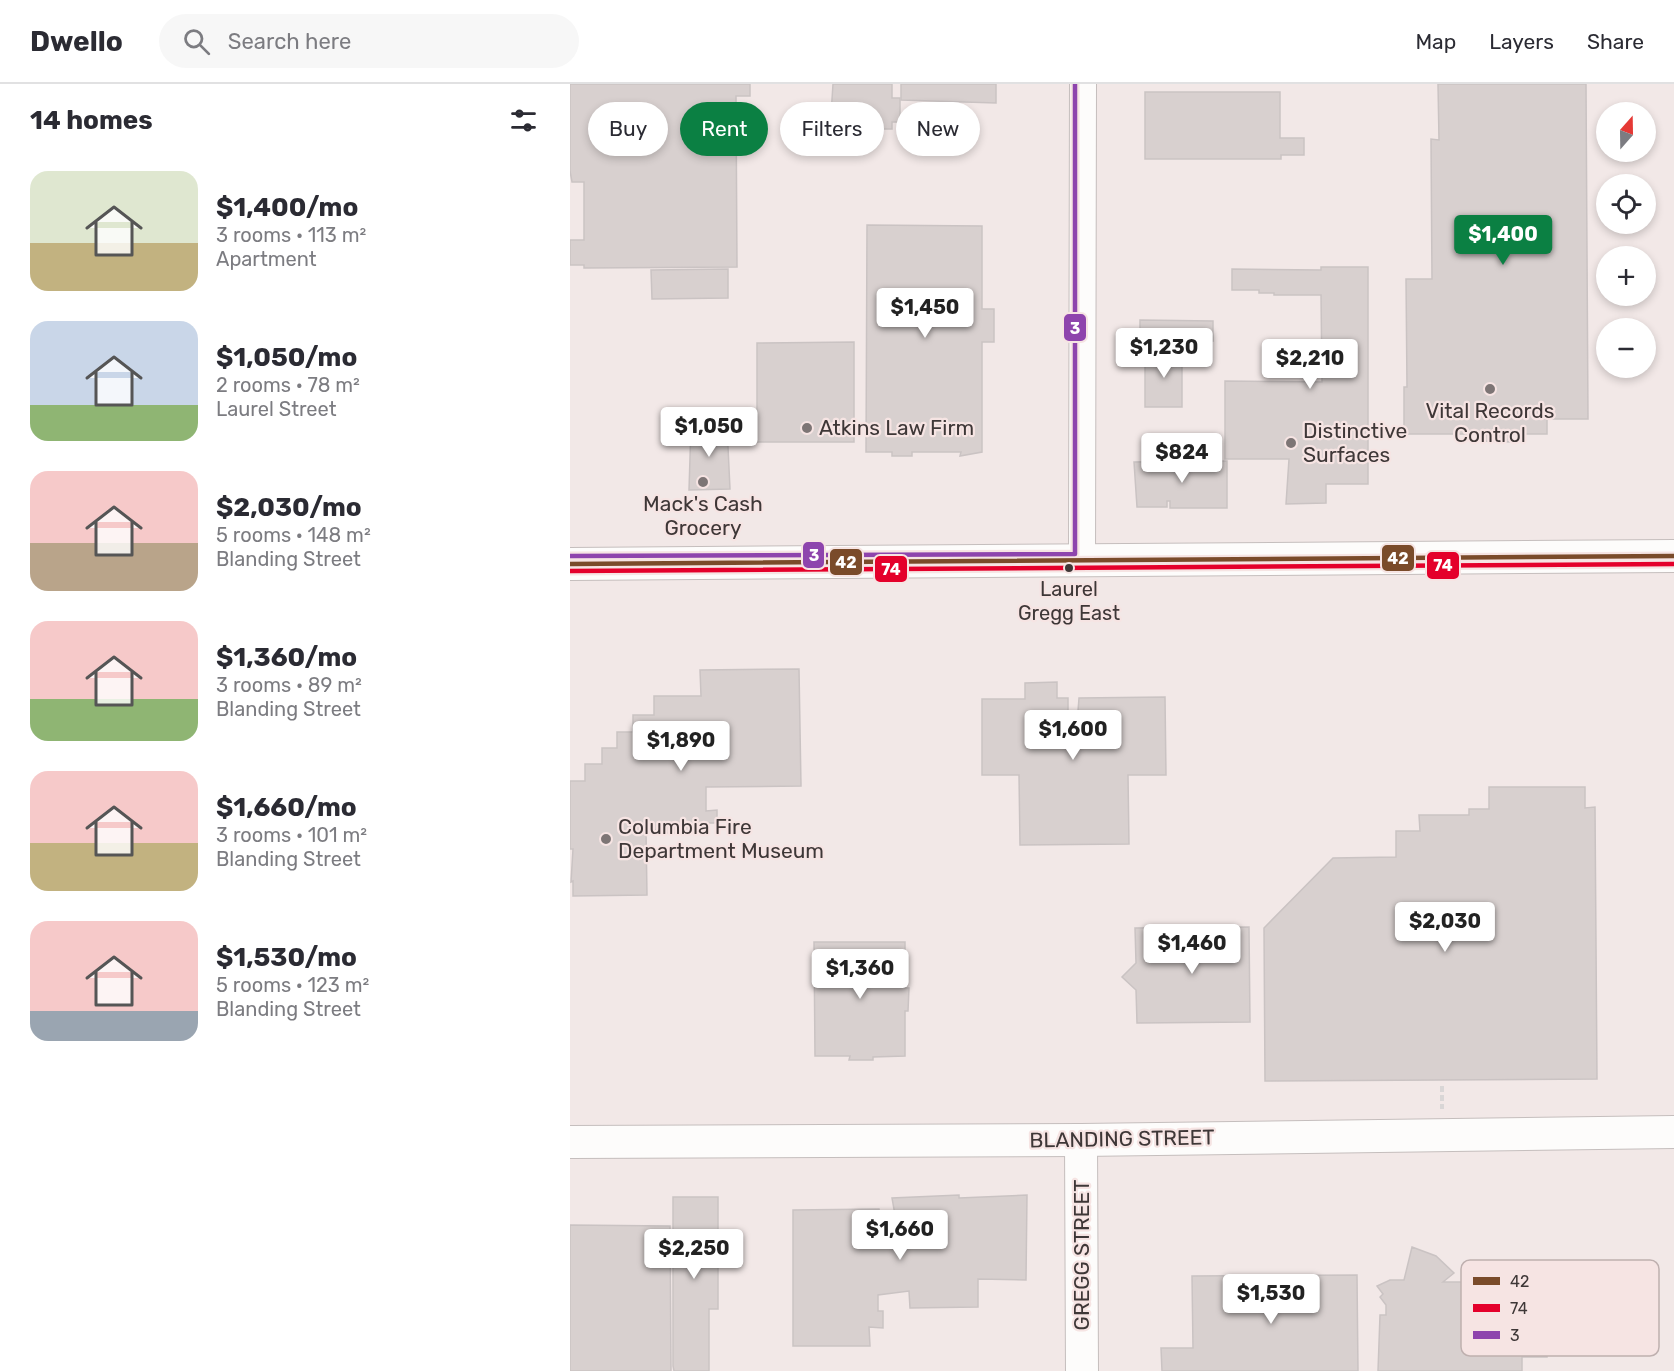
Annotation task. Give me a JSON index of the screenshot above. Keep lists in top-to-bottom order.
{
  "streets": {
    "street": ["BLANDING STREET", "GREGG STREET"]
  },
  "crossings": [
    ["BLANDING STREET", "GREGG STREET"]
  ],
  "places": [
    "Vital Records Control",
    "Atkins Law Firm",
    "Distinctive Surfaces",
    "Mack's Cash Grocery",
    "Laurel Gregg East",
    "Columbia Fire Department Museum"
  ],
  "lines": ["transit line 3", "transit line 42", "transit line 74"],
  "legend": ["42", "74", "3"],
  "north": "top",
  "page": {
    "header": "Dwello",
    "search": "Search here",
    "nav": ["Map", "Layers", "Share"],
    "heading": "14 homes",
    "map_buttons": ["+", "−"],
    "chip": [
      "Buy",
      "Rent",
      "Filters",
      "New"
    ],
    "list": [
      {
        "name": "$1,400/mo",
        "note": "3 rooms · 113 m² · Apartment"
      },
      {
        "name": "$1,050/mo",
        "note": "2 rooms · 78 m² · Laurel Street"
      },
      {
        "name": "$2,030/mo",
        "note": "5 rooms · 148 m² · Blanding Street"
      },
      {
        "name": "$1,360/mo",
        "note": "3 rooms · 89 m² · Blanding Street"
      },
      {
        "name": "$1,660/mo",
        "note": "3 rooms · 101 m² · Blanding Street"
      },
      {
        "name": "$1,530/mo",
        "note": "5 rooms · 123 m² · Blanding Street"
      }
    ],
    "price": [
      "$1,400",
      "$1,450",
      "$1,230",
      "$2,210",
      "$1,050",
      "$824",
      "$1,600",
      "$1,890",
      "$2,030",
      "$1,460",
      "$1,360",
      "$1,660",
      "$2,250",
      "$1,530"
    ]
  }
}
